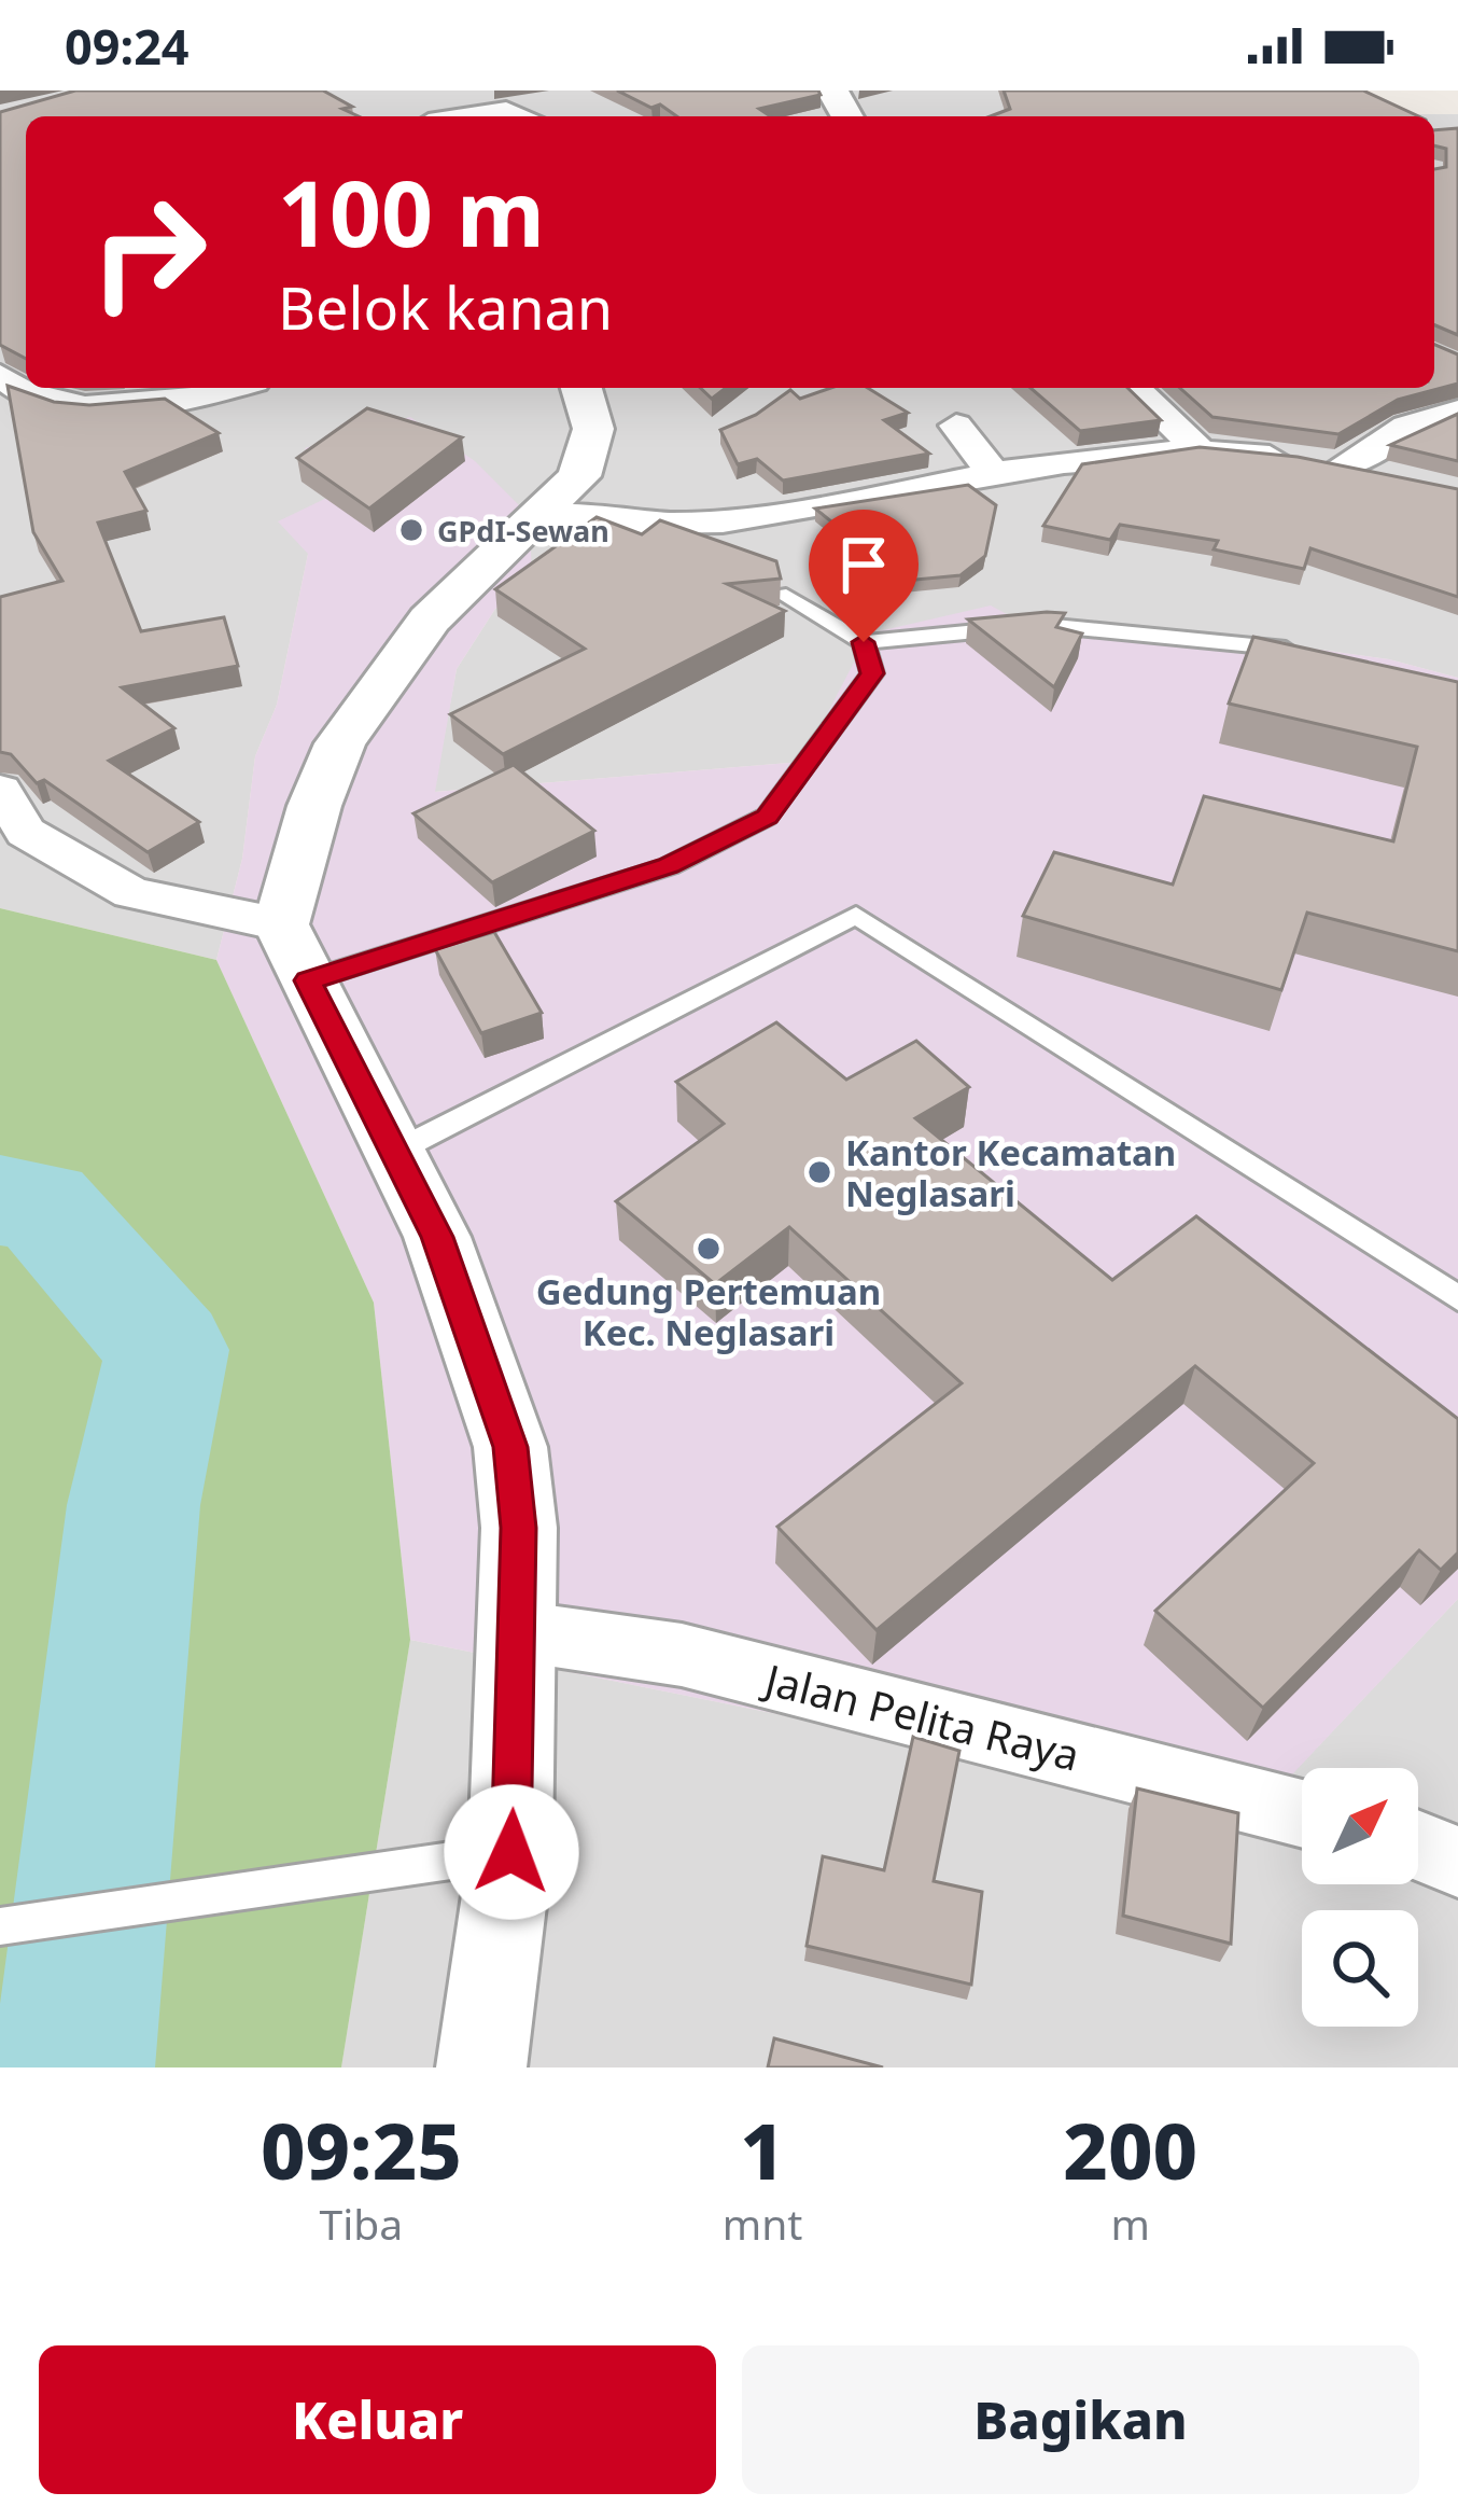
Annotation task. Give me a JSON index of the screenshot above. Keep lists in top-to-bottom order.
{
  "streets": {
    "street": ["Jalan Pelita Raya"]
  },
  "places": ["GPdI-Sewan", "Kantor Kecamatan Neglasari", "Gedung Pertemuan Kec. Neglasari"],
  "north": "top right",
  "page": {
    "status": "09:24",
    "turn": ["100 m", "Belok kanan"],
    "eta": [
      "09:25",
      "Tiba",
      "1",
      "mnt",
      "200",
      "m"
    ],
    "buttons": ["Keluar", "Bagikan"]
  }
}
